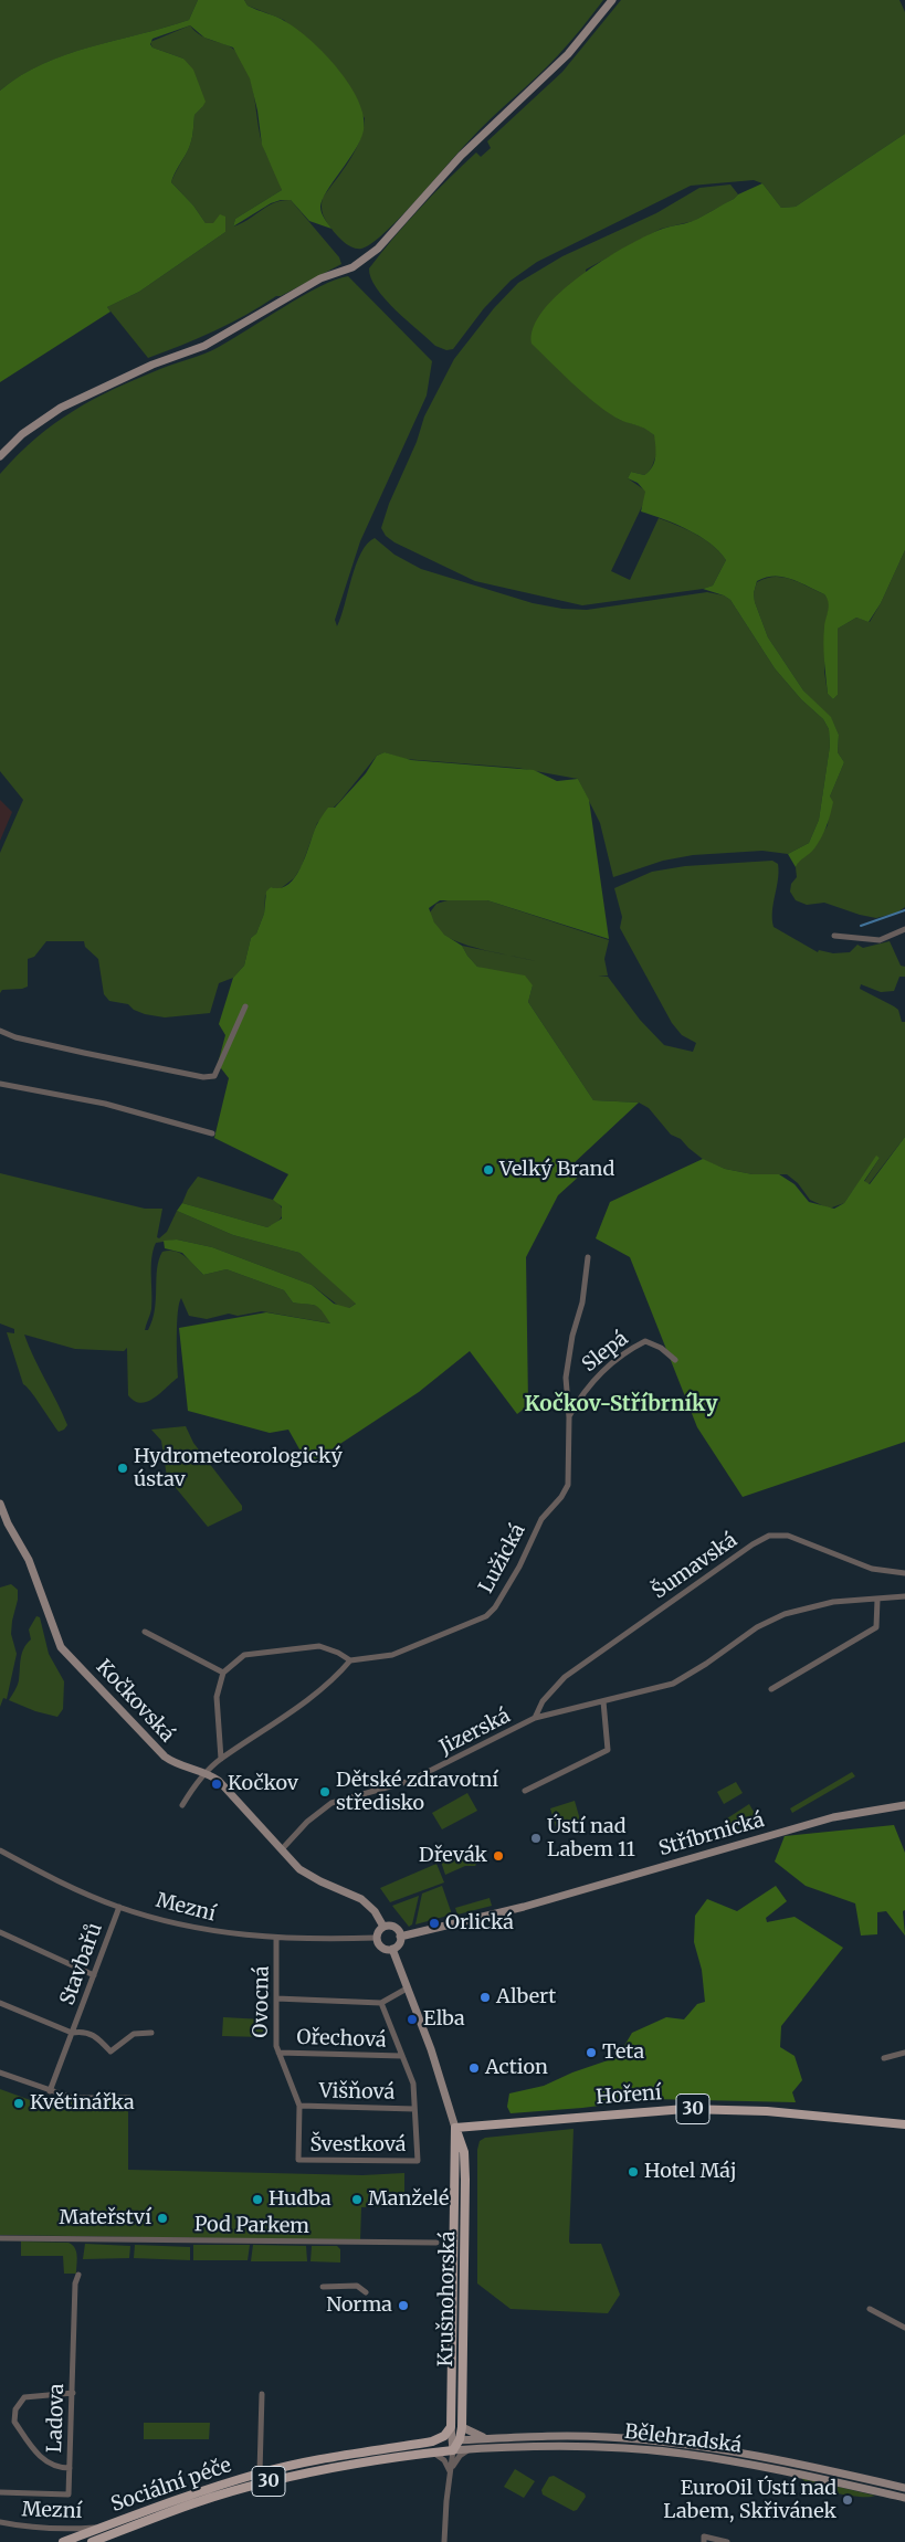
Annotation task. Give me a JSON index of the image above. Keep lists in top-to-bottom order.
{
  "streets": {
    "main road": [
      "Hoření",
      "30",
      "Krušnohorská",
      "Sociální péče"
    ],
    "street": [
      "Slepá",
      "Lužická",
      "Šumavská",
      "Kočkovská",
      "Jizerská",
      "Stříbrnická",
      "Mezní",
      "Stavbařů",
      "Ovocná",
      "Ořechová",
      "Višňová",
      "Švestková",
      "Pod Parkem",
      "Ladova",
      "Bělehradská"
    ]
  },
  "crossings": [
    ["Slepá", "Lužická"],
    ["Šumavská", "Jizerská"],
    ["Kočkovská", "Jizerská"],
    ["Kočkovská", "Stříbrnická"],
    ["Kočkovská", "Mezní"],
    ["Kočkovská", "Krušnohorská"],
    ["Stříbrnická", "Mezní"],
    ["Stříbrnická", "Krušnohorská"],
    ["Mezní", "Stavbařů"],
    ["Mezní", "Ovocná"],
    ["Mezní", "Krušnohorská"],
    ["Mezní", "Sociální péče"],
    ["Ovocná", "Ořechová"],
    ["Ovocná", "Višňová"],
    ["Ovocná", "Švestková"],
    ["Višňová", "Švestková"],
    ["Hoření", "Krušnohorská"],
    ["30", "Krušnohorská"],
    ["30", "Sociální péče"],
    ["Krušnohorská", "Bělehradská"],
    ["Krušnohorská", "Sociální péče"],
    ["Bělehradská", "Sociální péče"]
  ],
  "districts": ["Kočkov-Stříbrníky"],
  "places": [
    "Velký Brand",
    "Hydrometeorologický ústav",
    "Kočkov",
    "Dětské zdravotní středisko",
    "Ústí nad Labem 11",
    "Dřevák",
    "Orlická",
    "Albert",
    "Elba",
    "Teta",
    "Action",
    "Květinářka",
    "Hotel Máj",
    "Hudba",
    "Manželé",
    "Mateřství",
    "Norma",
    "EuroOil Ústí nad Labem, Skřivánek"
  ]
}
